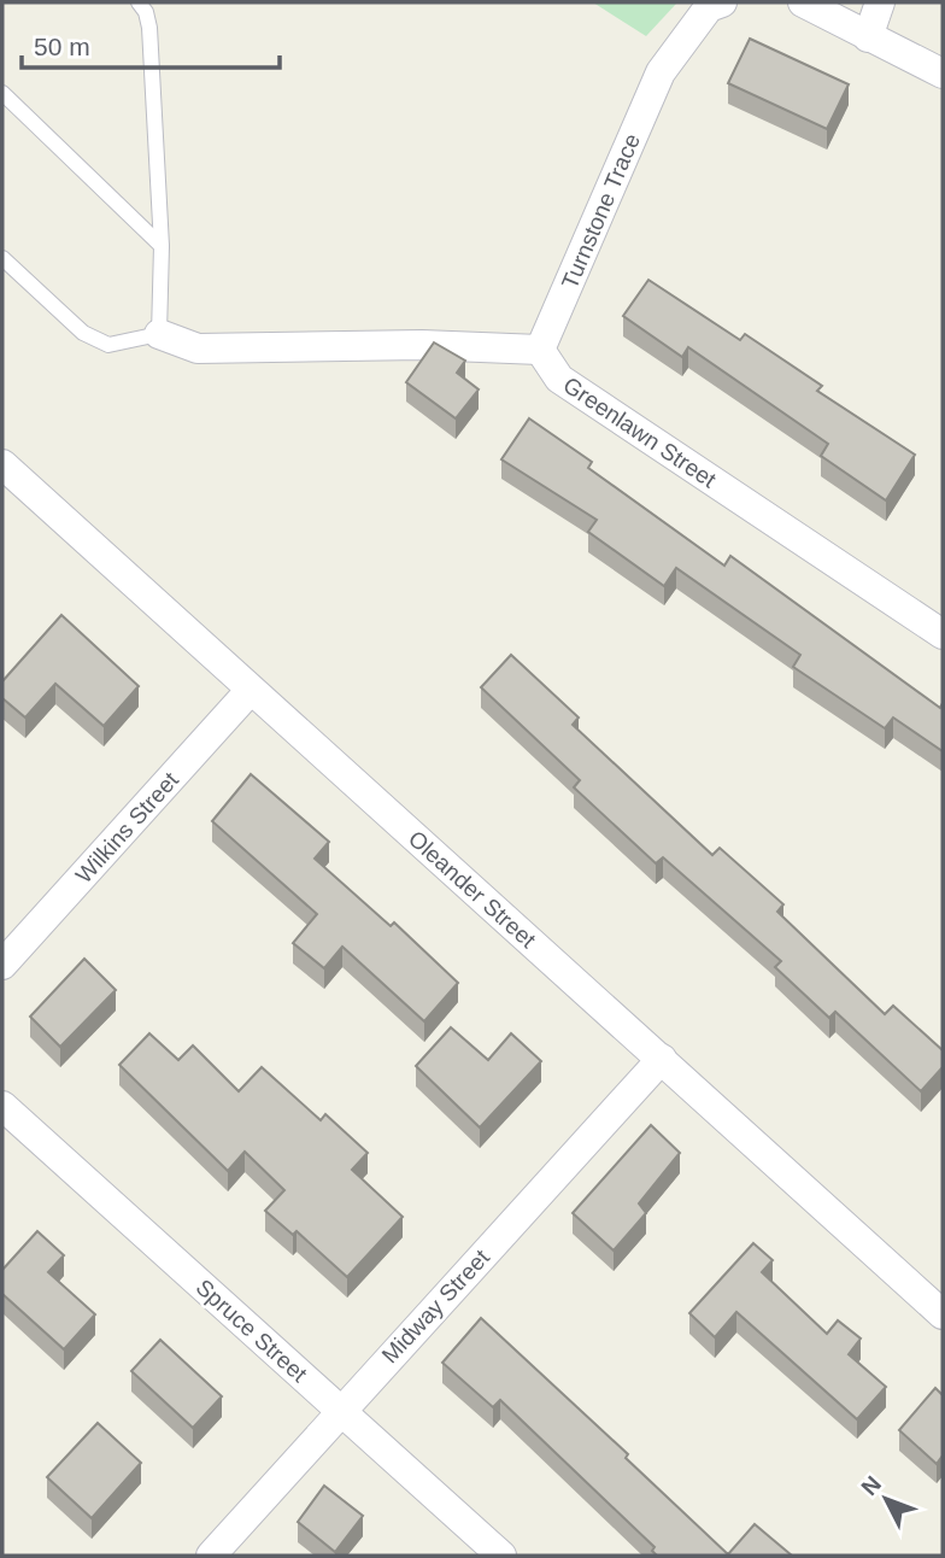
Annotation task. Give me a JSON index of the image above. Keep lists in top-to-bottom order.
{
  "streets": {
    "street": [
      "Turnstone Trace",
      "Greenlawn Street",
      "Wilkins Street",
      "Oleander Street",
      "Midway Street",
      "Spruce Street"
    ]
  },
  "crossings": [
    ["Turnstone Trace", "Greenlawn Street"],
    ["Wilkins Street", "Oleander Street"],
    ["Oleander Street", "Midway Street"],
    ["Midway Street", "Spruce Street"]
  ],
  "scale_bar": "50 m",
  "north": "top left"
}
